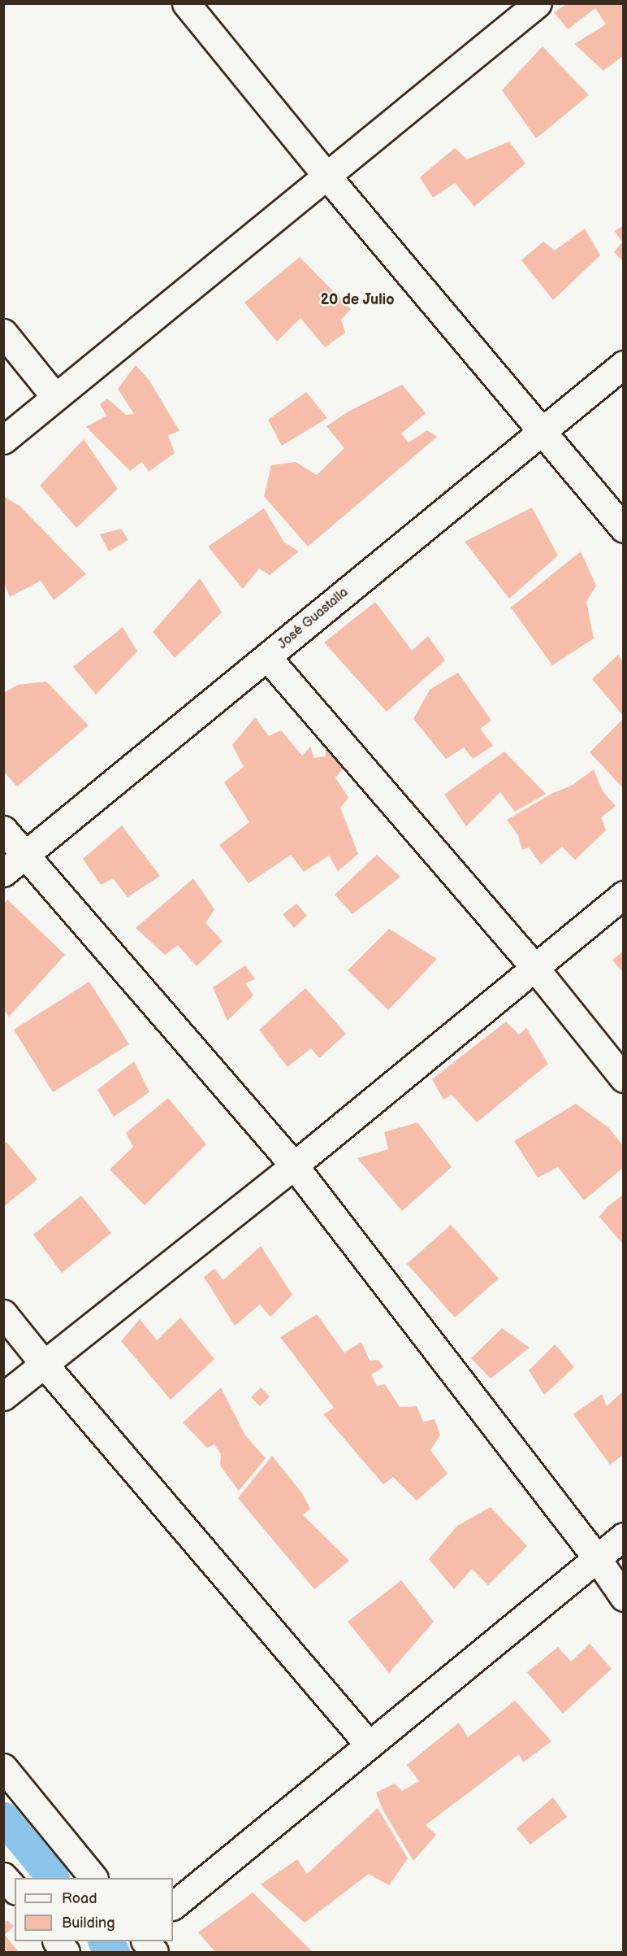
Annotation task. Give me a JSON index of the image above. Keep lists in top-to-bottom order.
{
  "streets": {
    "street": ["José Guastalla"]
  },
  "districts": ["20 de Julio"],
  "legend": ["Road", "Building"]
}
